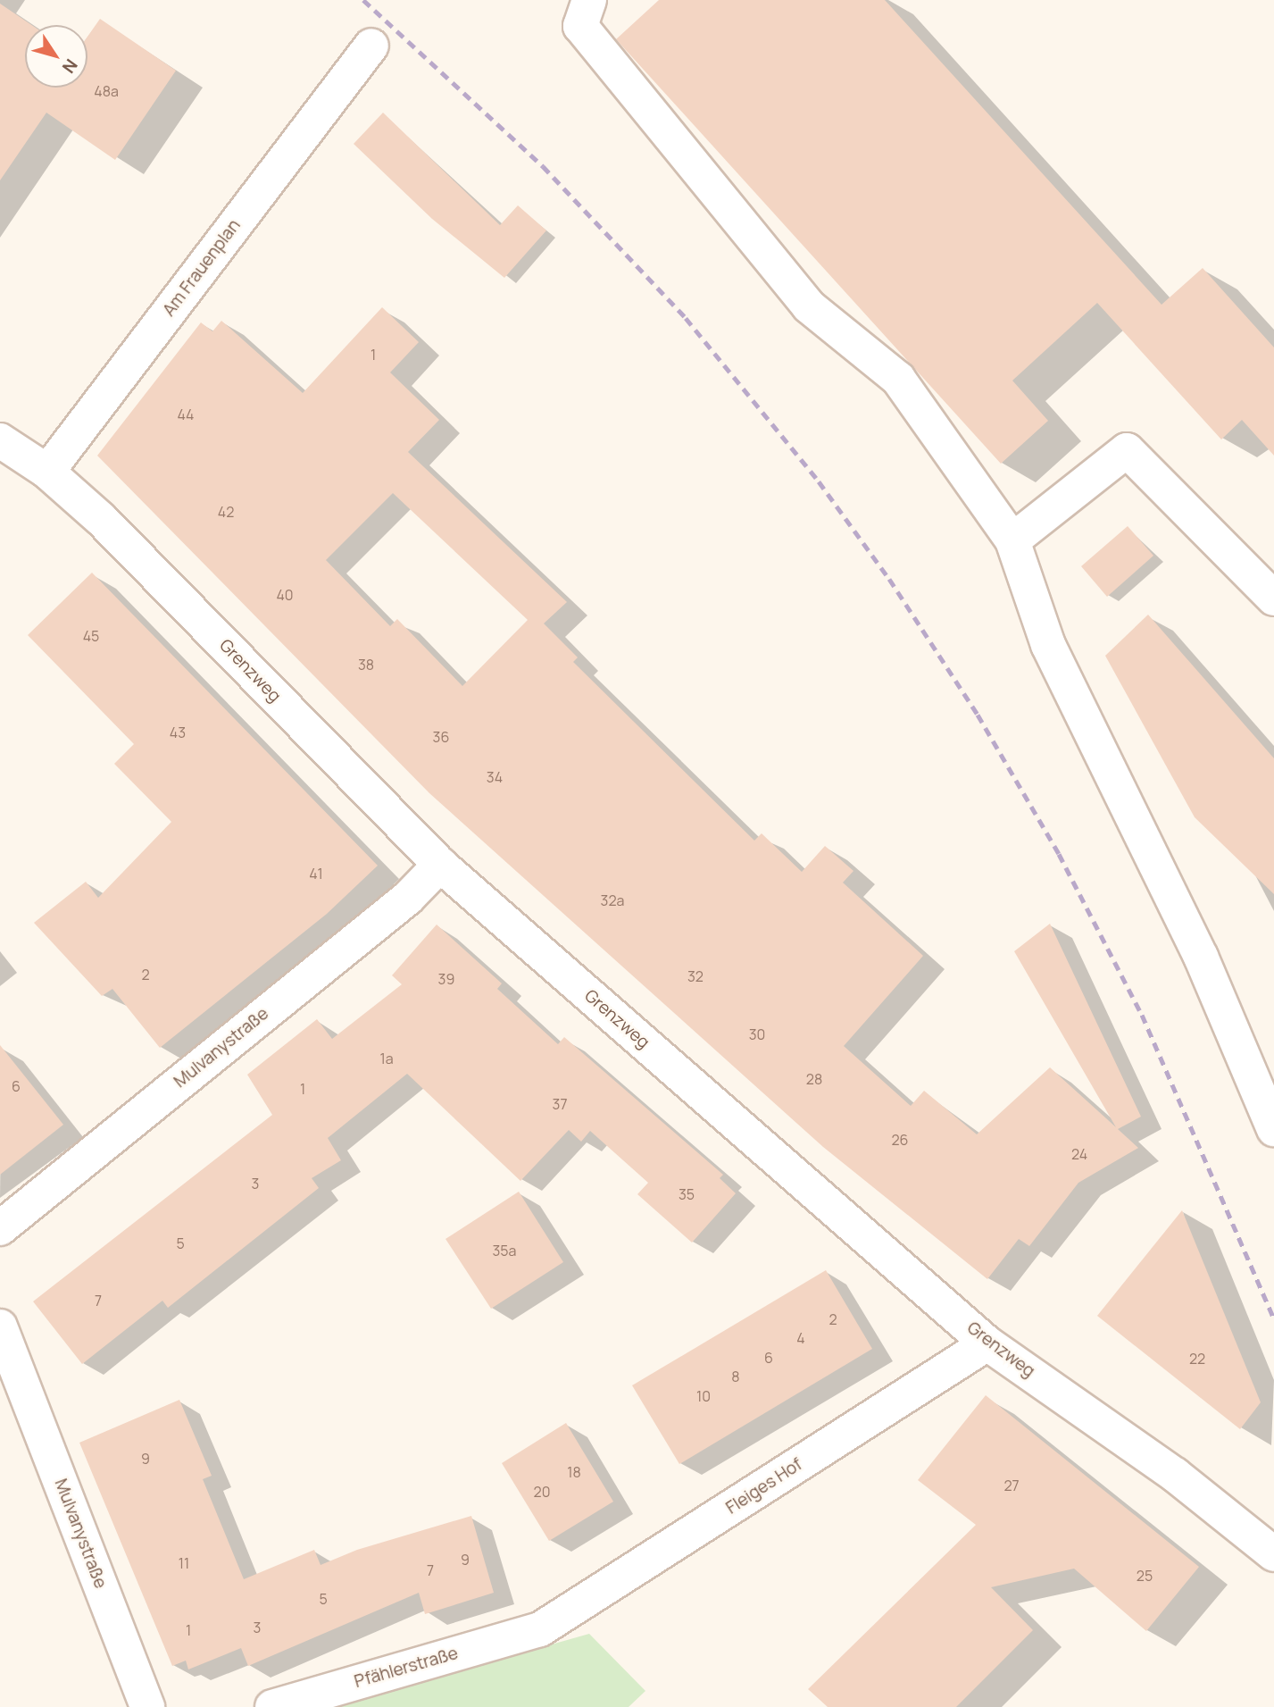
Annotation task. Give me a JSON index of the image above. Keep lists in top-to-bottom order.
{
  "streets": {
    "street": [
      "Am Frauenplan",
      "Grenzweg",
      "Mulvanystraße",
      "Fleiges Hof",
      "Pfählerstraße"
    ]
  },
  "crossings": [
    ["Am Frauenplan", "Grenzweg"],
    ["Grenzweg", "Mulvanystraße"],
    ["Grenzweg", "Fleiges Hof"],
    ["Fleiges Hof", "Pfählerstraße"]
  ],
  "house_numbers": [
    "48a",
    "1",
    "44",
    "42",
    "40",
    "45",
    "38",
    "43",
    "36",
    "34",
    "41",
    "32a",
    "2",
    "32",
    "39",
    "30",
    "1a",
    "28",
    "6",
    "1",
    "37",
    "26",
    "24",
    "3",
    "35",
    "5",
    "35a",
    "7",
    "2",
    "4",
    "6",
    "22",
    "8",
    "10",
    "9",
    "18",
    "27",
    "20",
    "9",
    "11",
    "7",
    "25",
    "5",
    "3",
    "1"
  ],
  "north": "bottom right"
}
